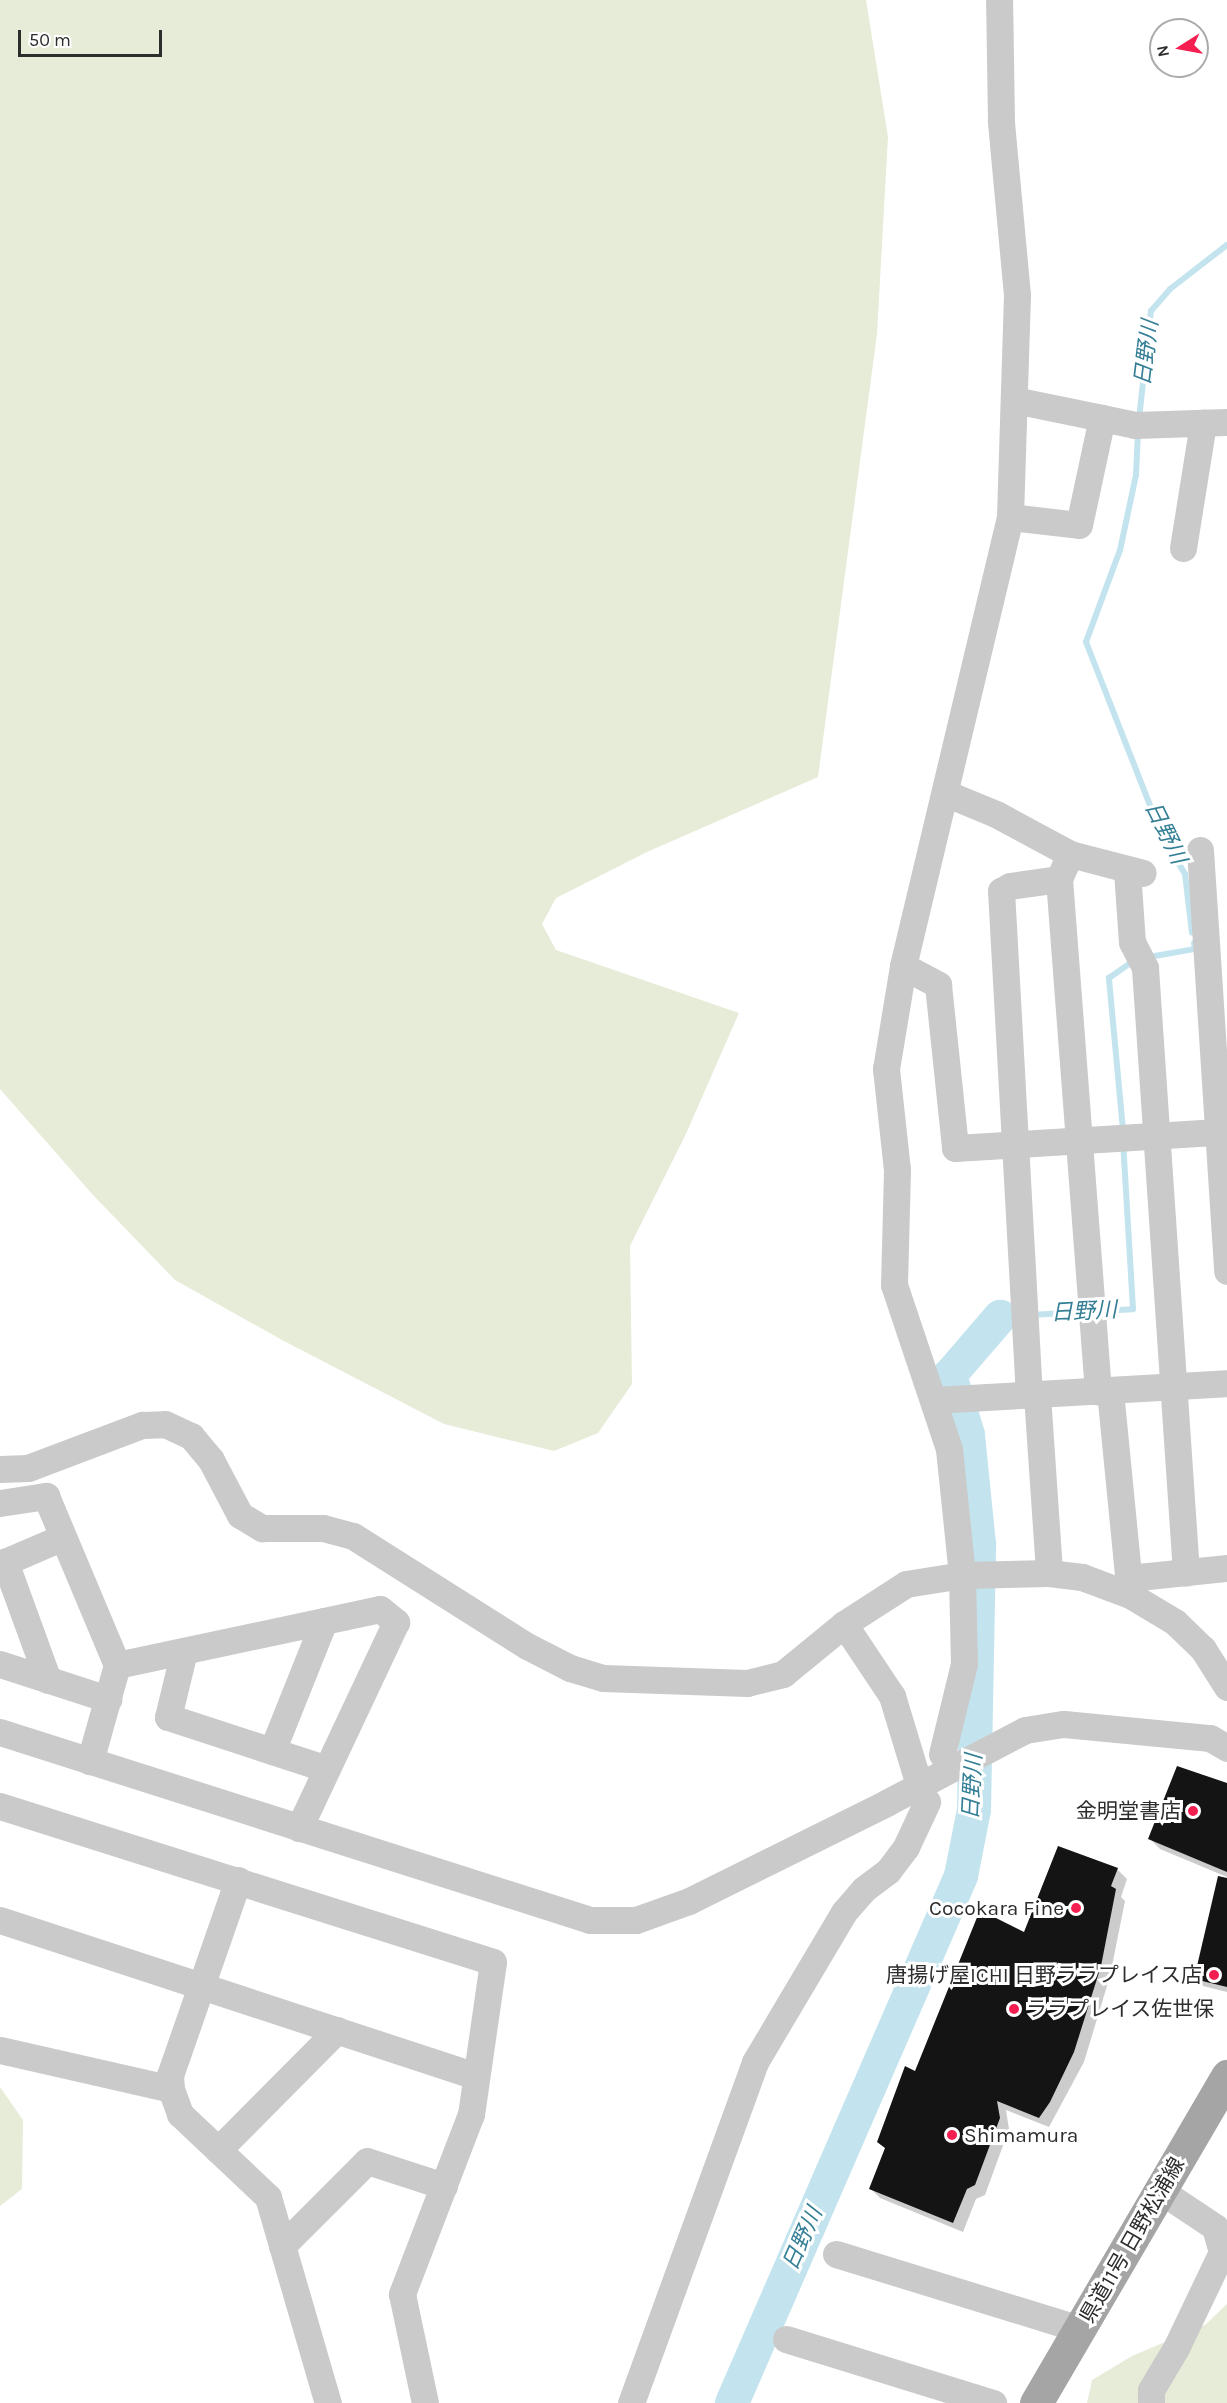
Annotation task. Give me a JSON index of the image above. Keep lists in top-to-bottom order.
{
  "streets": {
    "main road": ["県道11号 日野松浦線"]
  },
  "water": ["日野川"],
  "places": [
    "金明堂書店",
    "Cocokara Fine",
    "唐揚げ屋ICHI 日野ララプレイス店",
    "ララプレイス佐世保",
    "Shimamura"
  ],
  "scale_bar": "50 m",
  "north": "left"
}
